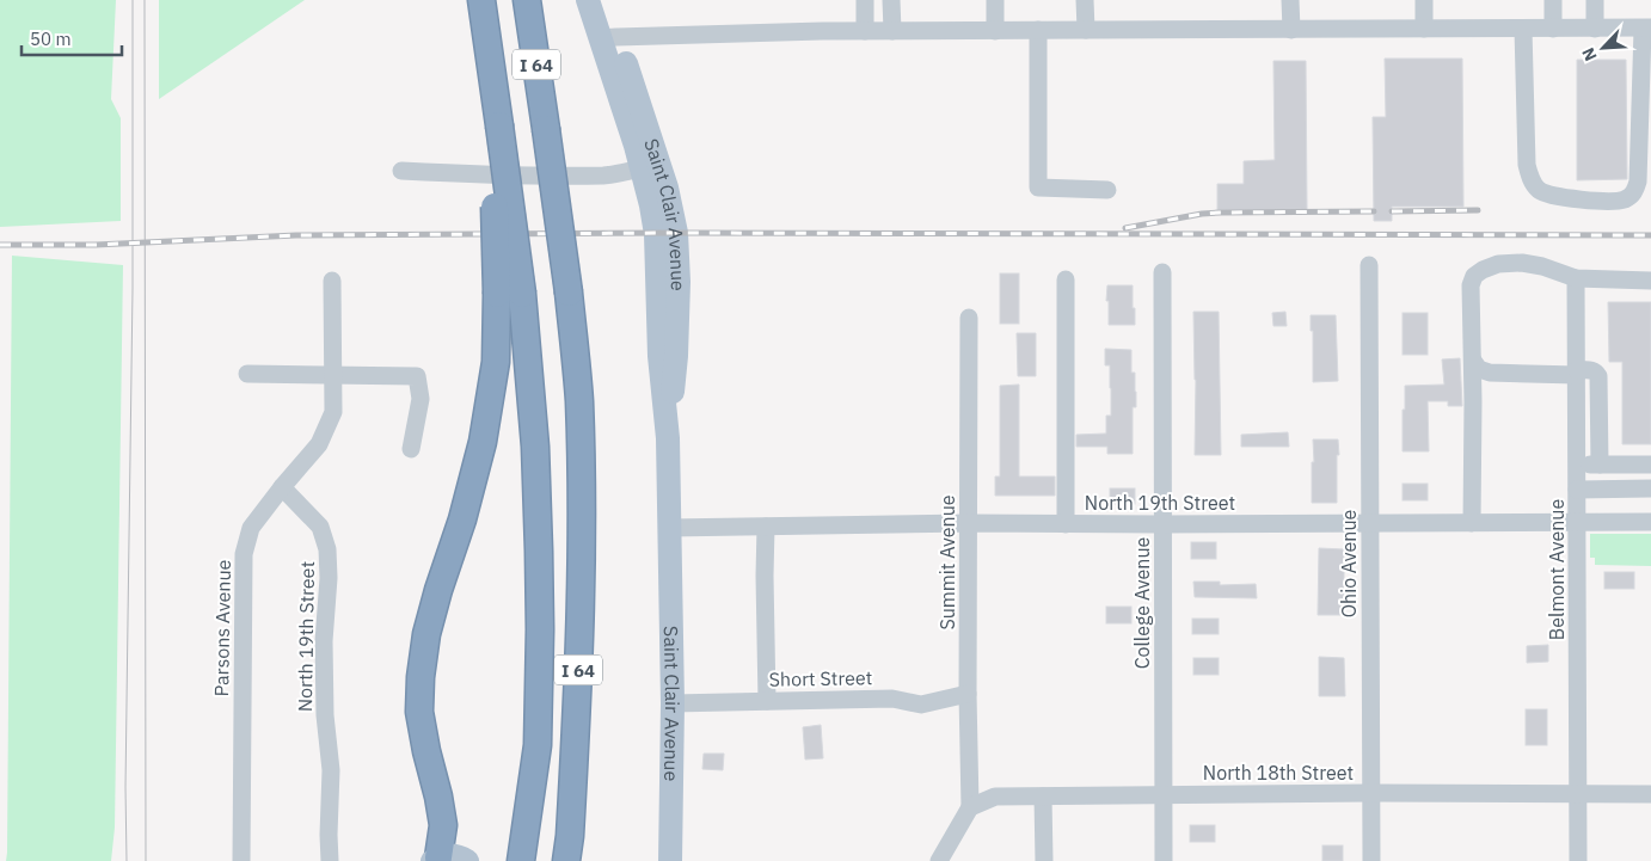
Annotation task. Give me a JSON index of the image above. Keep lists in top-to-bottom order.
{
  "streets": {
    "highway": ["I 64"],
    "main road": ["Saint Clair Avenue"],
    "street": [
      "North 19th Street",
      "Summit Avenue",
      "Ohio Avenue",
      "Belmont Avenue",
      "College Avenue",
      "Parsons Avenue",
      "Short Street",
      "North 18th Street"
    ]
  },
  "crossings": [
    ["Saint Clair Avenue", "North 19th Street"],
    ["Saint Clair Avenue", "Short Street"],
    ["North 19th Street", "Summit Avenue"],
    ["North 19th Street", "Ohio Avenue"],
    ["North 19th Street", "Belmont Avenue"],
    ["North 19th Street", "College Avenue"],
    ["North 19th Street", "Parsons Avenue"],
    ["Summit Avenue", "Short Street"],
    ["Summit Avenue", "North 18th Street"],
    ["Ohio Avenue", "North 18th Street"],
    ["Belmont Avenue", "North 18th Street"],
    ["College Avenue", "North 18th Street"]
  ],
  "scale_bar": "50 m",
  "north": "bottom left"
}
